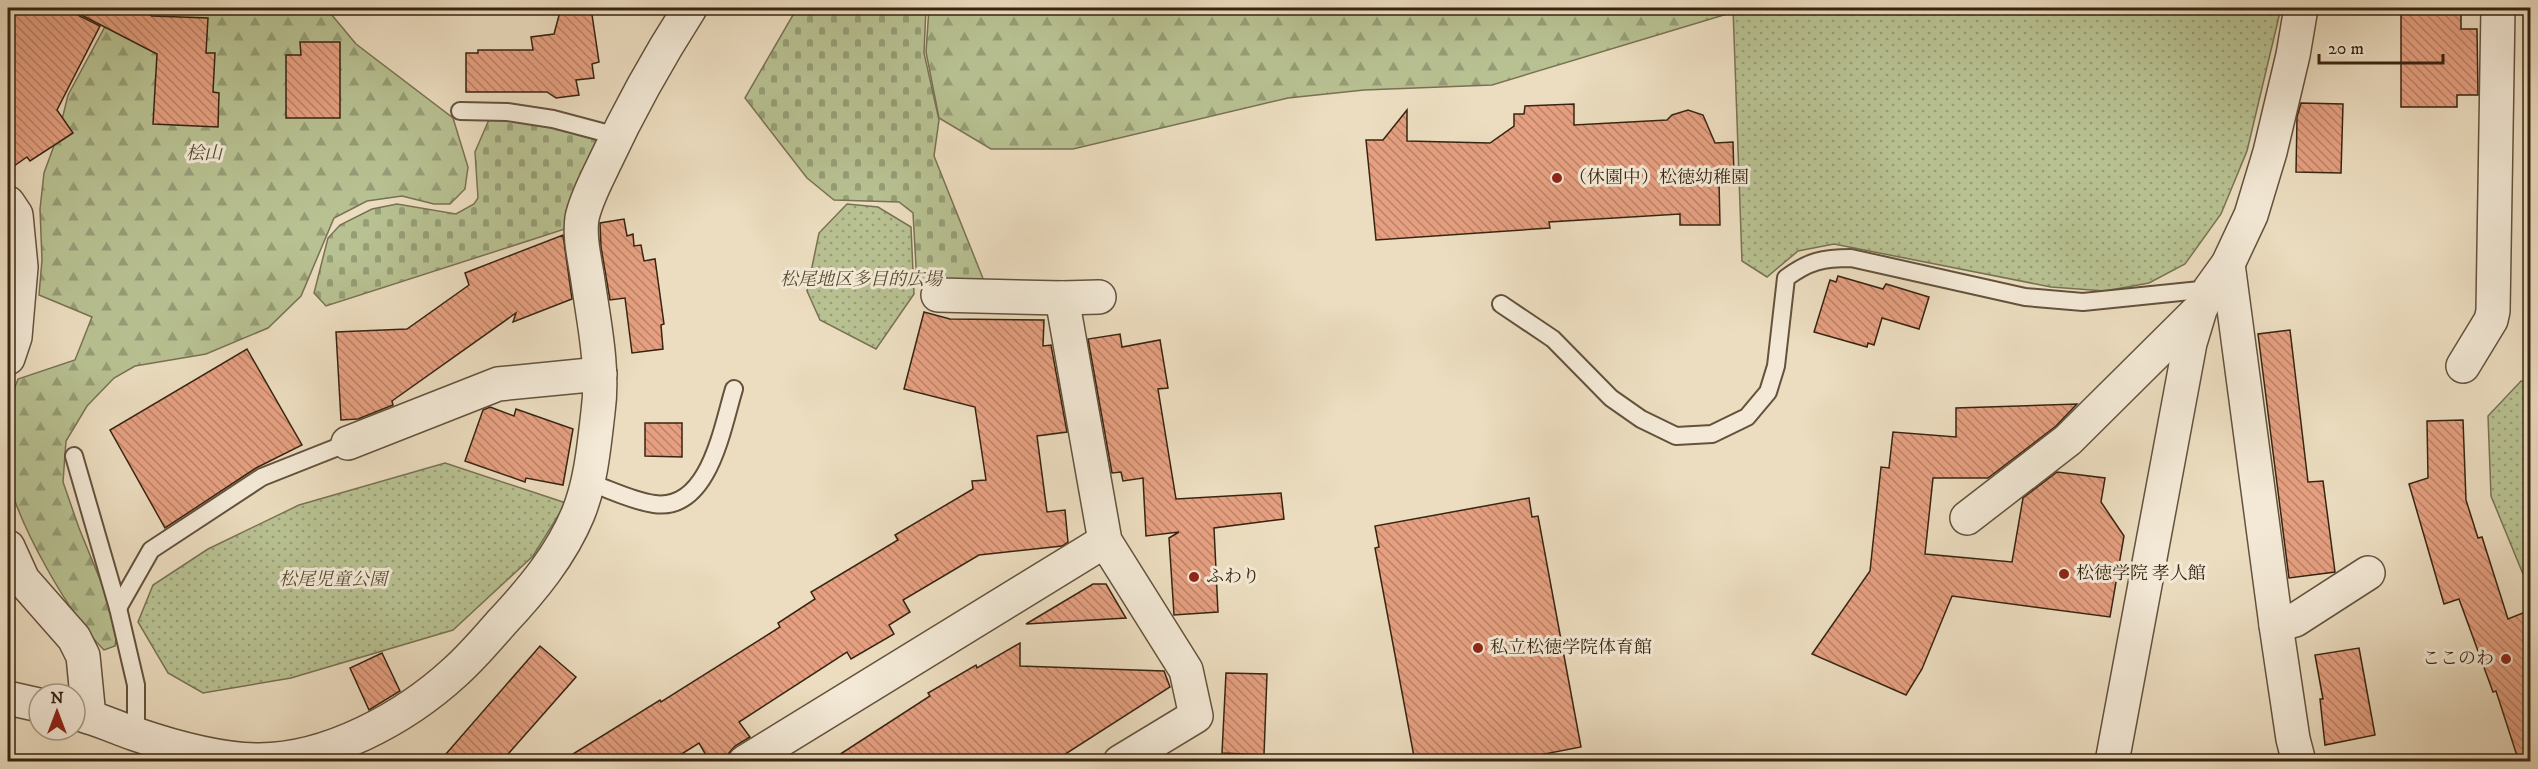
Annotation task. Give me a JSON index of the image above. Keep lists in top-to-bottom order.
{
  "parks": ["桧山", "松尾地区多目的広場", "松尾児童公園"],
  "places": [
    "（休園中）松徳幼稚園",
    "松徳学院 孝人館",
    "ふわり",
    "私立松徳学院体育館",
    "ここのわ"
  ],
  "scale_bar": "20 m",
  "north": "top"
}
